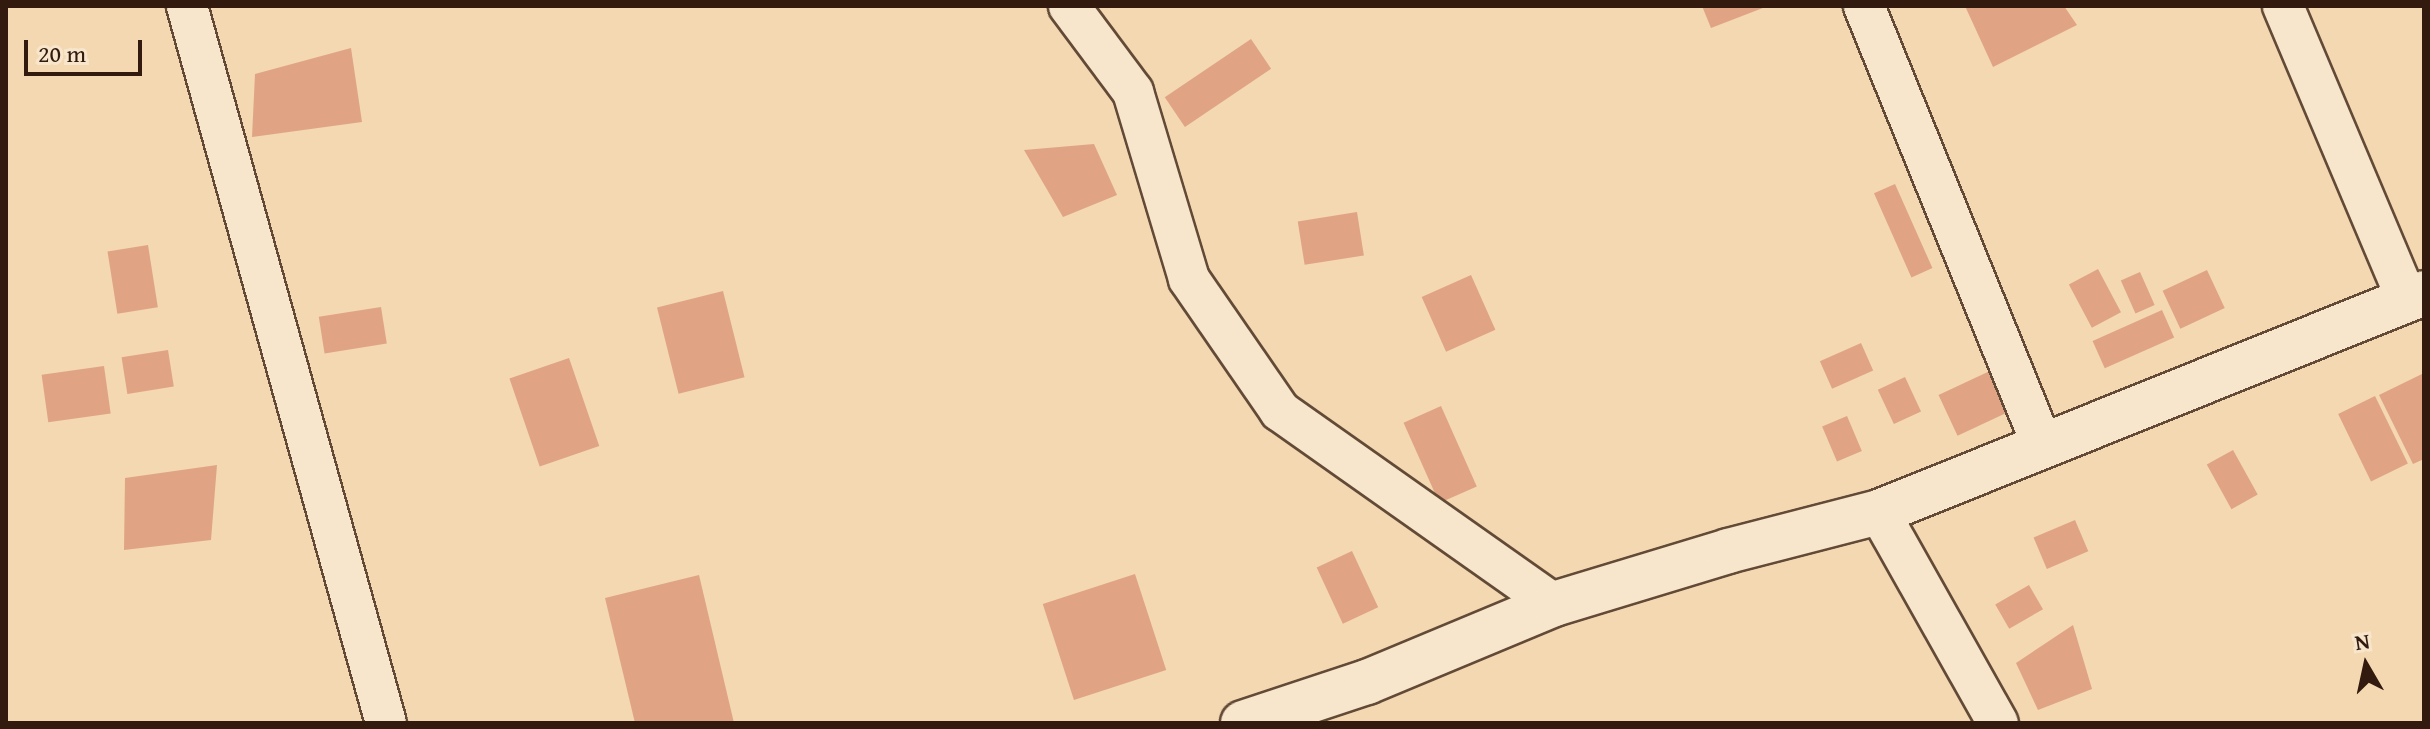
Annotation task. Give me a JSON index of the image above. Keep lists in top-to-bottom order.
{
  "scale_bar": "20 m",
  "north": "top"
}
